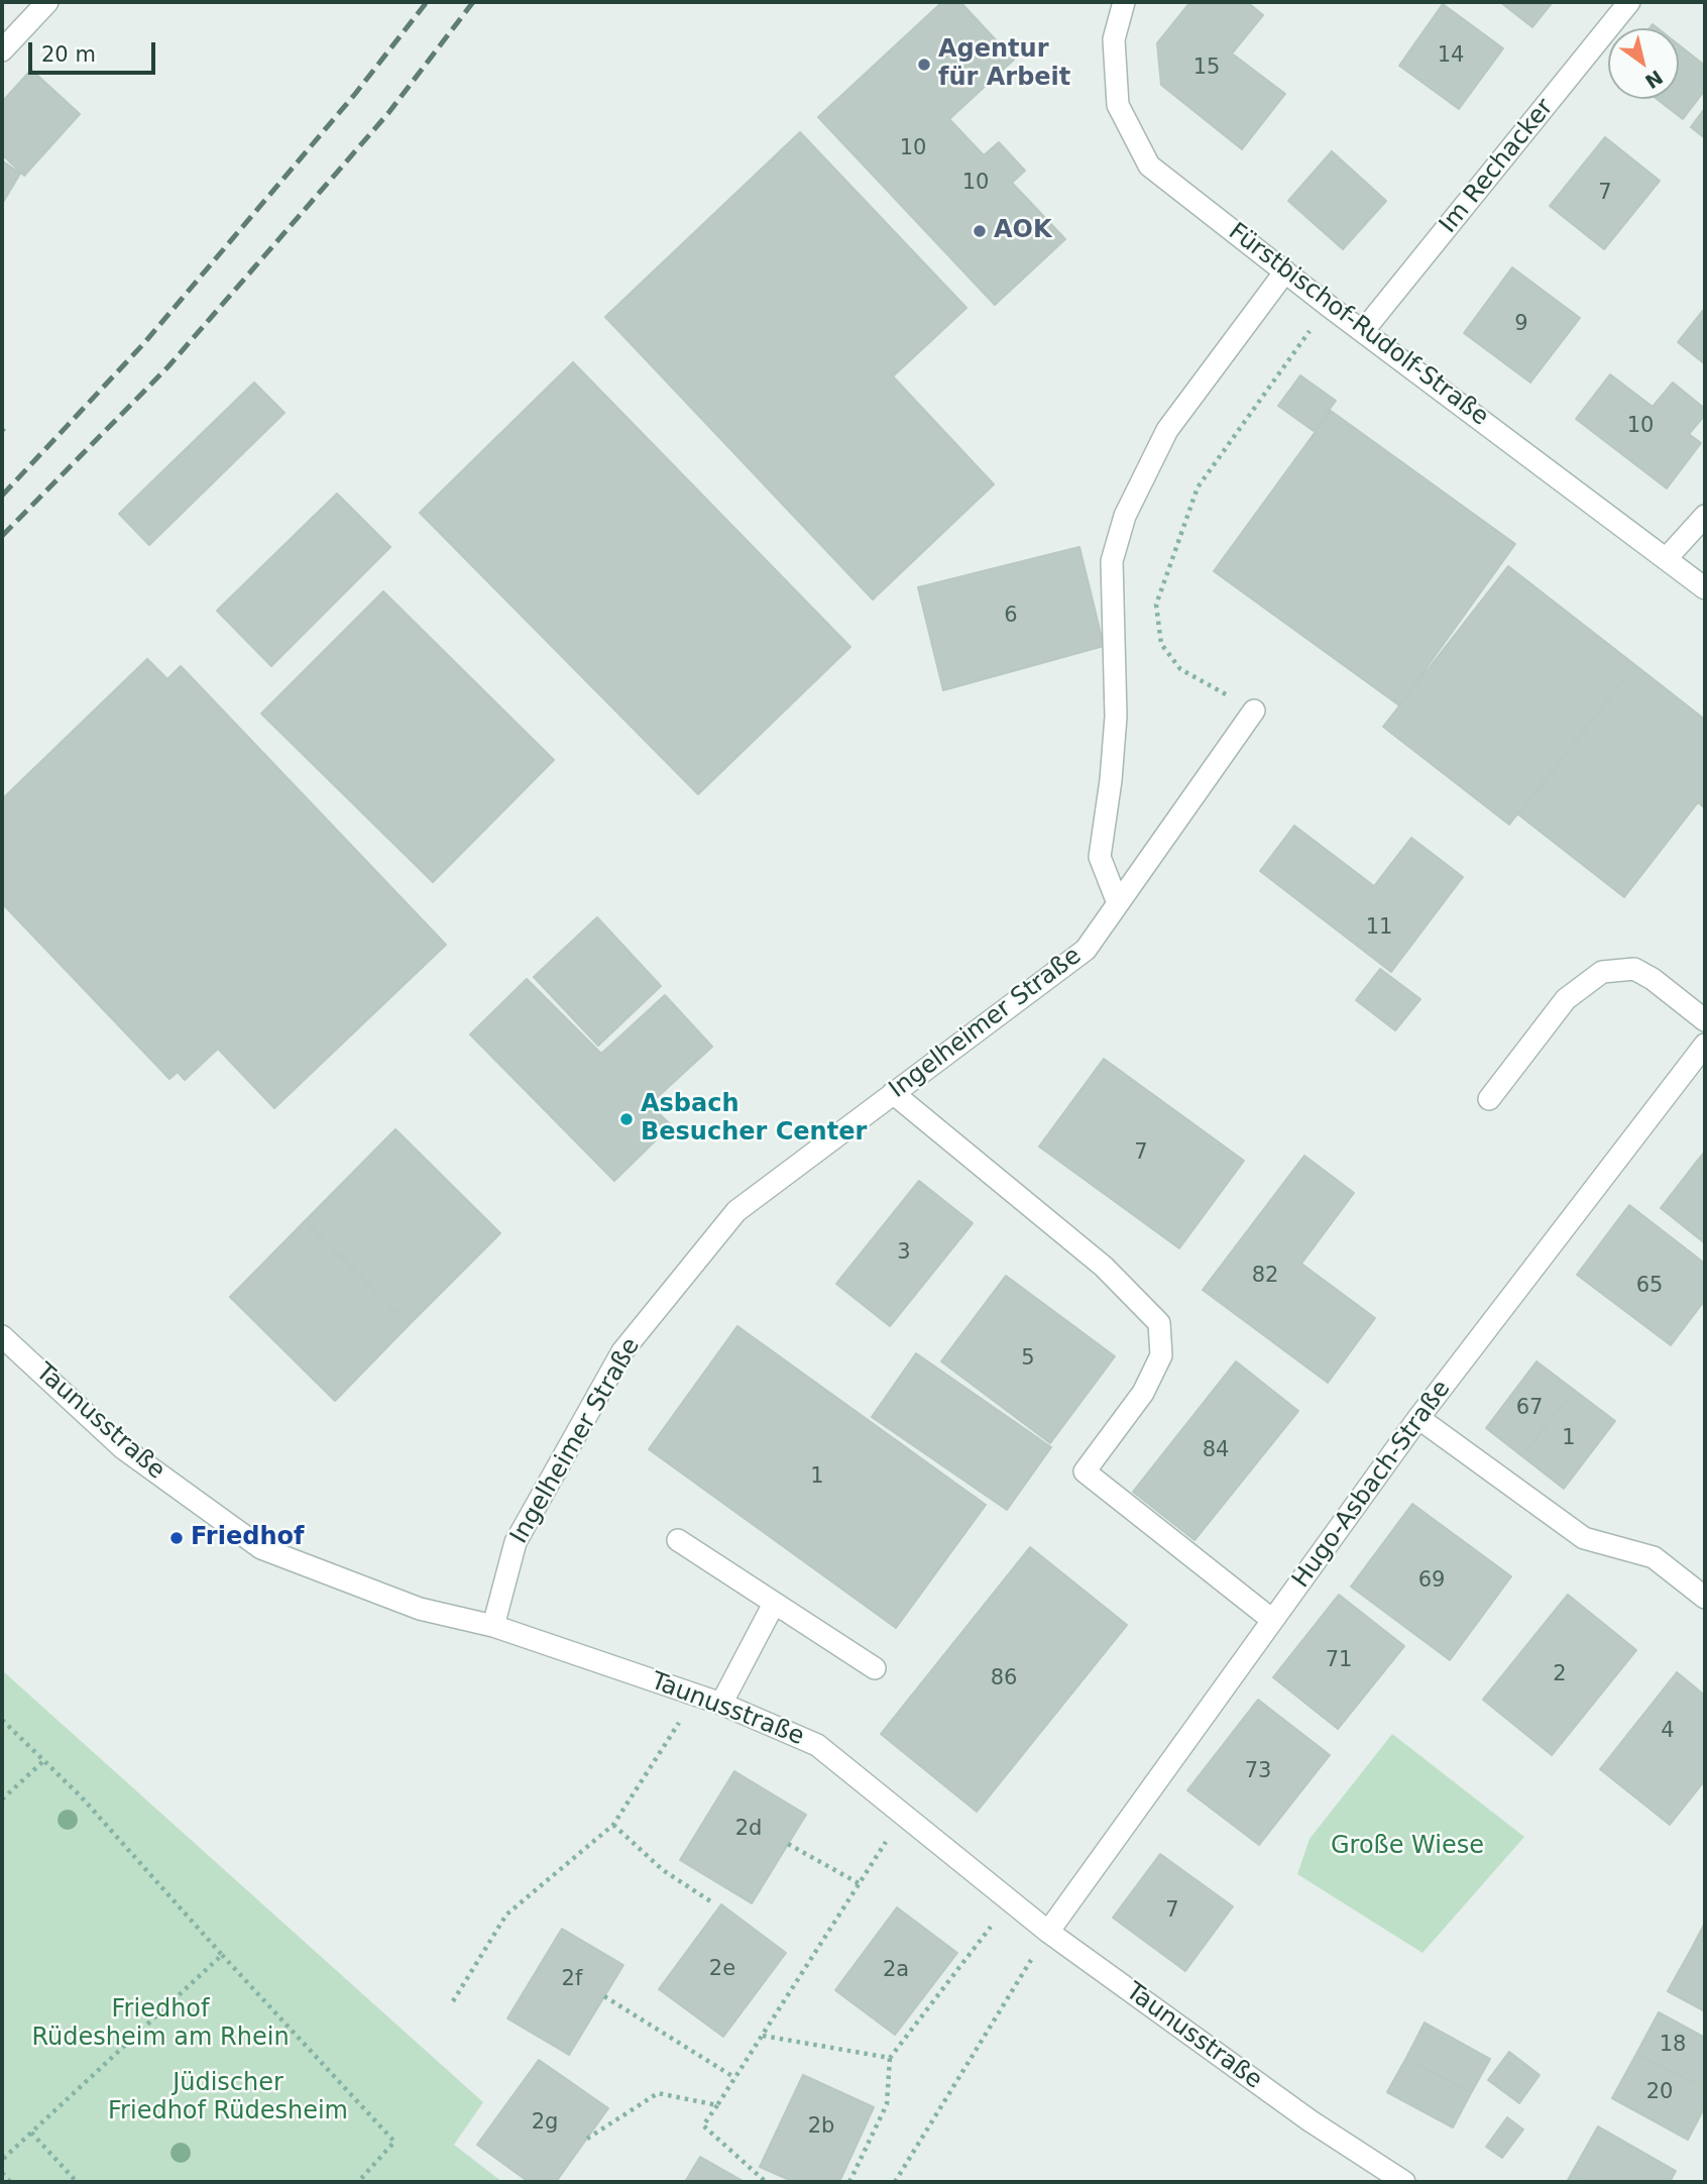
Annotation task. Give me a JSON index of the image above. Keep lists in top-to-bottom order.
{
  "streets": {
    "street": [
      "Im Rechacker",
      "Fürstbischof-Rudolf-Straße",
      "Ingelheimer Straße",
      "Taunusstraße",
      "Hugo-Asbach-Straße"
    ]
  },
  "crossings": [
    ["Im Rechacker", "Fürstbischof-Rudolf-Straße"],
    ["Ingelheimer Straße", "Taunusstraße"],
    ["Taunusstraße", "Hugo-Asbach-Straße"]
  ],
  "parks": ["Große Wiese", "Friedhof Rüdesheim am Rhein", "Jüdischer Friedhof Rüdesheim"],
  "places": [
    "Agentur für Arbeit",
    "AOK",
    "Asbach Besucher Center",
    "Friedhof"
  ],
  "house_numbers": [
    "14",
    "15",
    "10",
    "10",
    "7",
    "9",
    "10",
    "6",
    "11",
    "7",
    "3",
    "82",
    "65",
    "5",
    "67",
    "1",
    "84",
    "1",
    "69",
    "71",
    "2",
    "86",
    "4",
    "73",
    "2d",
    "7",
    "2e",
    "2a",
    "2f",
    "18",
    "20",
    "2g",
    "2b"
  ],
  "scale_bar": "20 m",
  "north": "bottom right"
}
